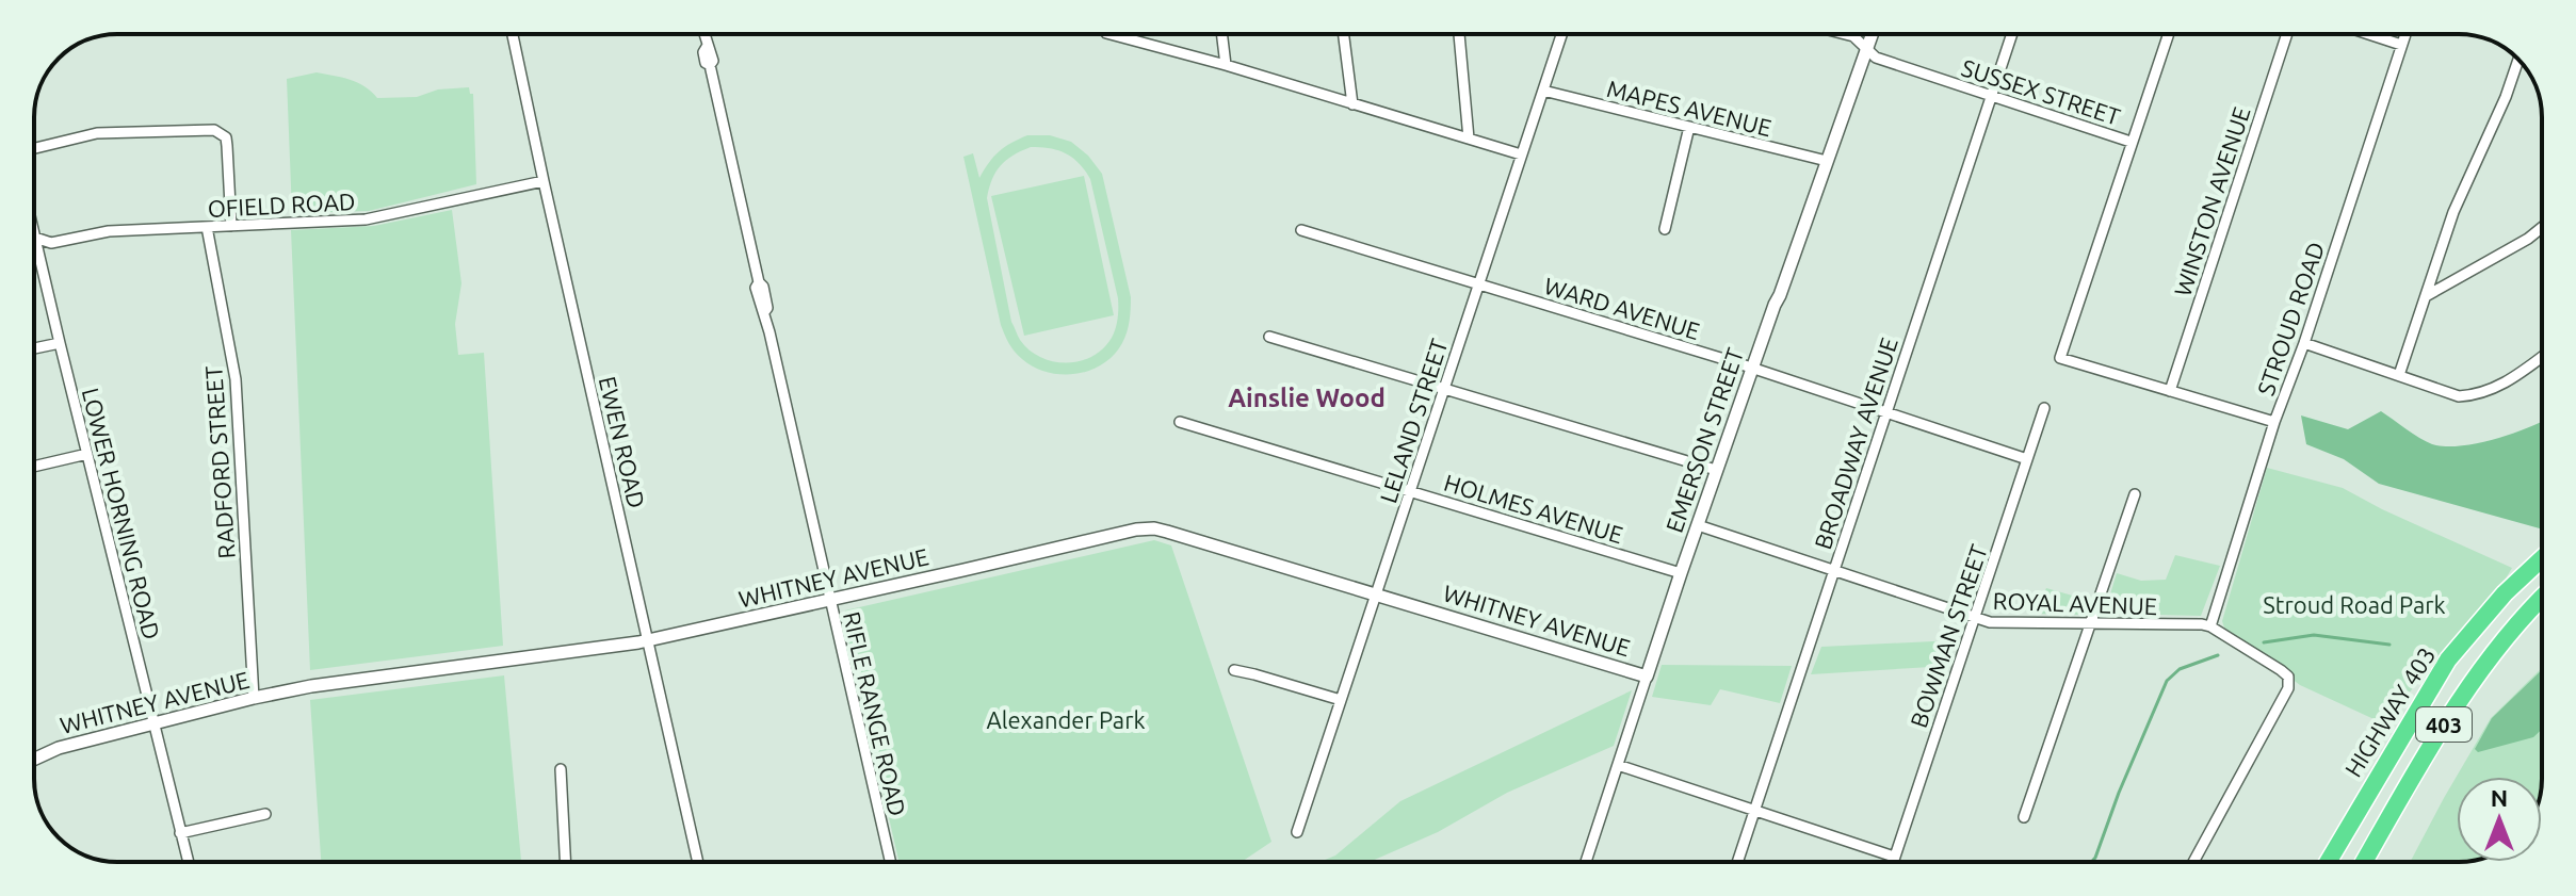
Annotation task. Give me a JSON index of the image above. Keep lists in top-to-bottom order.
{
  "streets": {
    "highway": ["HIGHWAY 403", "403"],
    "street": [
      "SUSSEX STREET",
      "MAPES AVENUE",
      "WINSTON AVENUE",
      "OFIELD ROAD",
      "WARD AVENUE",
      "STROUD ROAD",
      "LELAND STREET",
      "EMERSON STREET",
      "EWEN ROAD",
      "BROADWAY AVENUE",
      "RADFORD STREET",
      "HOLMES AVENUE",
      "LOWER HORNING ROAD",
      "WHITNEY AVENUE",
      "ROYAL AVENUE",
      "BOWMAN STREET",
      "RIFLE RANGE ROAD"
    ]
  },
  "crossings": [
    ["SUSSEX STREET", "EMERSON STREET"],
    ["SUSSEX STREET", "BROADWAY AVENUE"],
    ["MAPES AVENUE", "LELAND STREET"],
    ["MAPES AVENUE", "EMERSON STREET"],
    ["OFIELD ROAD", "EWEN ROAD"],
    ["OFIELD ROAD", "RADFORD STREET"],
    ["OFIELD ROAD", "LOWER HORNING ROAD"],
    ["WARD AVENUE", "LELAND STREET"],
    ["WARD AVENUE", "EMERSON STREET"],
    ["WARD AVENUE", "BROADWAY AVENUE"],
    ["WARD AVENUE", "BOWMAN STREET"],
    ["STROUD ROAD", "ROYAL AVENUE"],
    ["LELAND STREET", "HOLMES AVENUE"],
    ["LELAND STREET", "WHITNEY AVENUE"],
    ["EMERSON STREET", "HOLMES AVENUE"],
    ["EMERSON STREET", "WHITNEY AVENUE"],
    ["EMERSON STREET", "ROYAL AVENUE"],
    ["EWEN ROAD", "WHITNEY AVENUE"],
    ["BROADWAY AVENUE", "ROYAL AVENUE"],
    ["RADFORD STREET", "WHITNEY AVENUE"],
    ["LOWER HORNING ROAD", "WHITNEY AVENUE"],
    ["WHITNEY AVENUE", "RIFLE RANGE ROAD"],
    ["ROYAL AVENUE", "BOWMAN STREET"]
  ],
  "districts": ["Ainslie Wood"],
  "parks": ["Stroud Road Park", "Alexander Park"],
  "north": "top"
}
